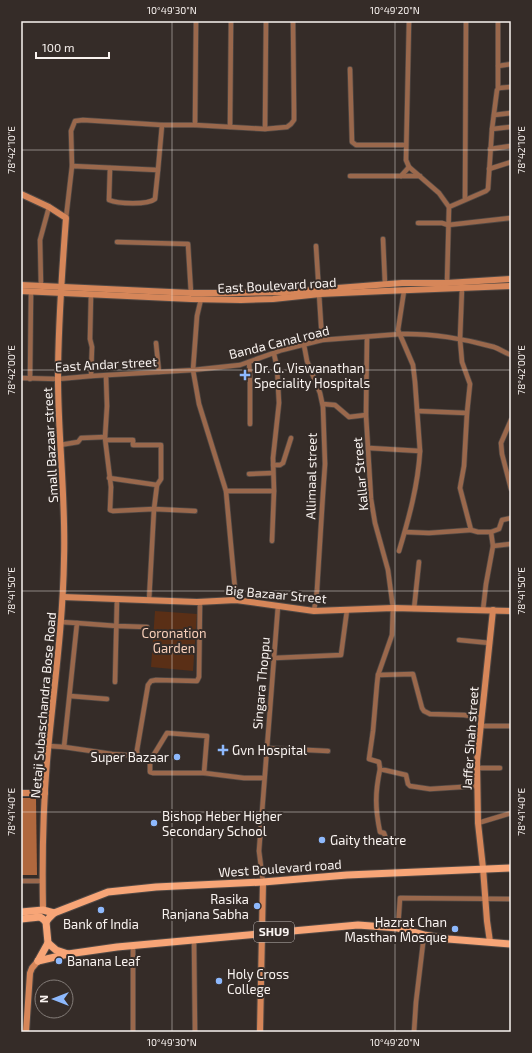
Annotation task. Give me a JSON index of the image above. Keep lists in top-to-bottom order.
{
  "streets": {
    "main road": [
      "East Boulevard road",
      "Small Bazaar street",
      "Big Bazaar Street",
      "Netaji Subaschandra Bose Road",
      "Jaffer Shah street",
      "West Boulevard road",
      "SHU9"
    ],
    "street": [
      "Banda Canal road",
      "East Andar street",
      "Kallar Street",
      "Allimaal street",
      "Singara Thoppu"
    ]
  },
  "crossings": [
    ["East Boulevard road", "Small Bazaar street"],
    ["Banda Canal road", "East Andar street"],
    ["Banda Canal road", "Kallar Street"],
    ["Banda Canal road", "Allimaal street"],
    ["East Andar street", "Small Bazaar street"],
    ["Small Bazaar street", "Big Bazaar Street"],
    ["Small Bazaar street", "Netaji Subaschandra Bose Road"],
    ["Kallar Street", "Big Bazaar Street"],
    ["Allimaal street", "Big Bazaar Street"],
    ["Big Bazaar Street", "Singara Thoppu"],
    ["Big Bazaar Street", "Netaji Subaschandra Bose Road"],
    ["Big Bazaar Street", "Jaffer Shah street"],
    ["Singara Thoppu", "West Boulevard road"],
    ["Jaffer Shah street", "West Boulevard road"],
    ["Jaffer Shah street", "SHU9"]
  ],
  "parks": ["Coronation Garden"],
  "places": {
    "health": ["Dr. G. Viswanathan Speciality Hospitals", "Gvn Hospital"],
    "other": [
      "Super Bazaar",
      "Bishop Heber Higher Secondary School",
      "Gaity theatre",
      "Rasika Ranjana Sabha",
      "Bank of India",
      "Hazrat Chan Masthan Mosque",
      "Banana Leaf",
      "Holy Cross College"
    ]
  },
  "scale_bar": "100 m",
  "north": "left",
  "coordinates": [
    "10°49'30\"N",
    "10°49'20\"N",
    "78°42'10\"E",
    "78°42'00\"E",
    "78°41'50\"E",
    "78°41'40\"E"
  ]
}
